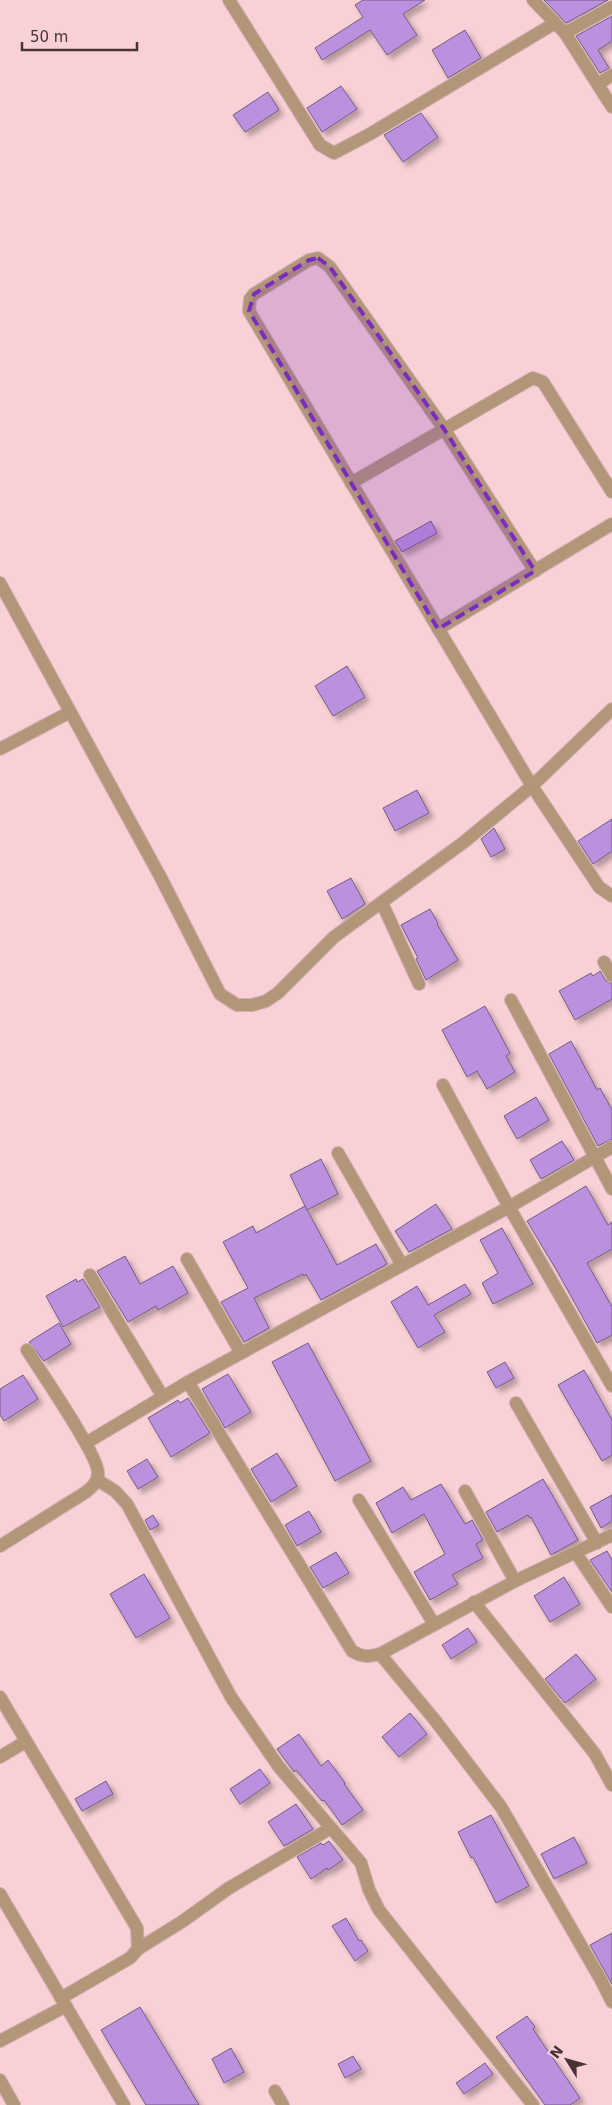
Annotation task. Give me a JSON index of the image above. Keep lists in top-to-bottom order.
{
  "scale_bar": "50 m",
  "north": "top left"
}
